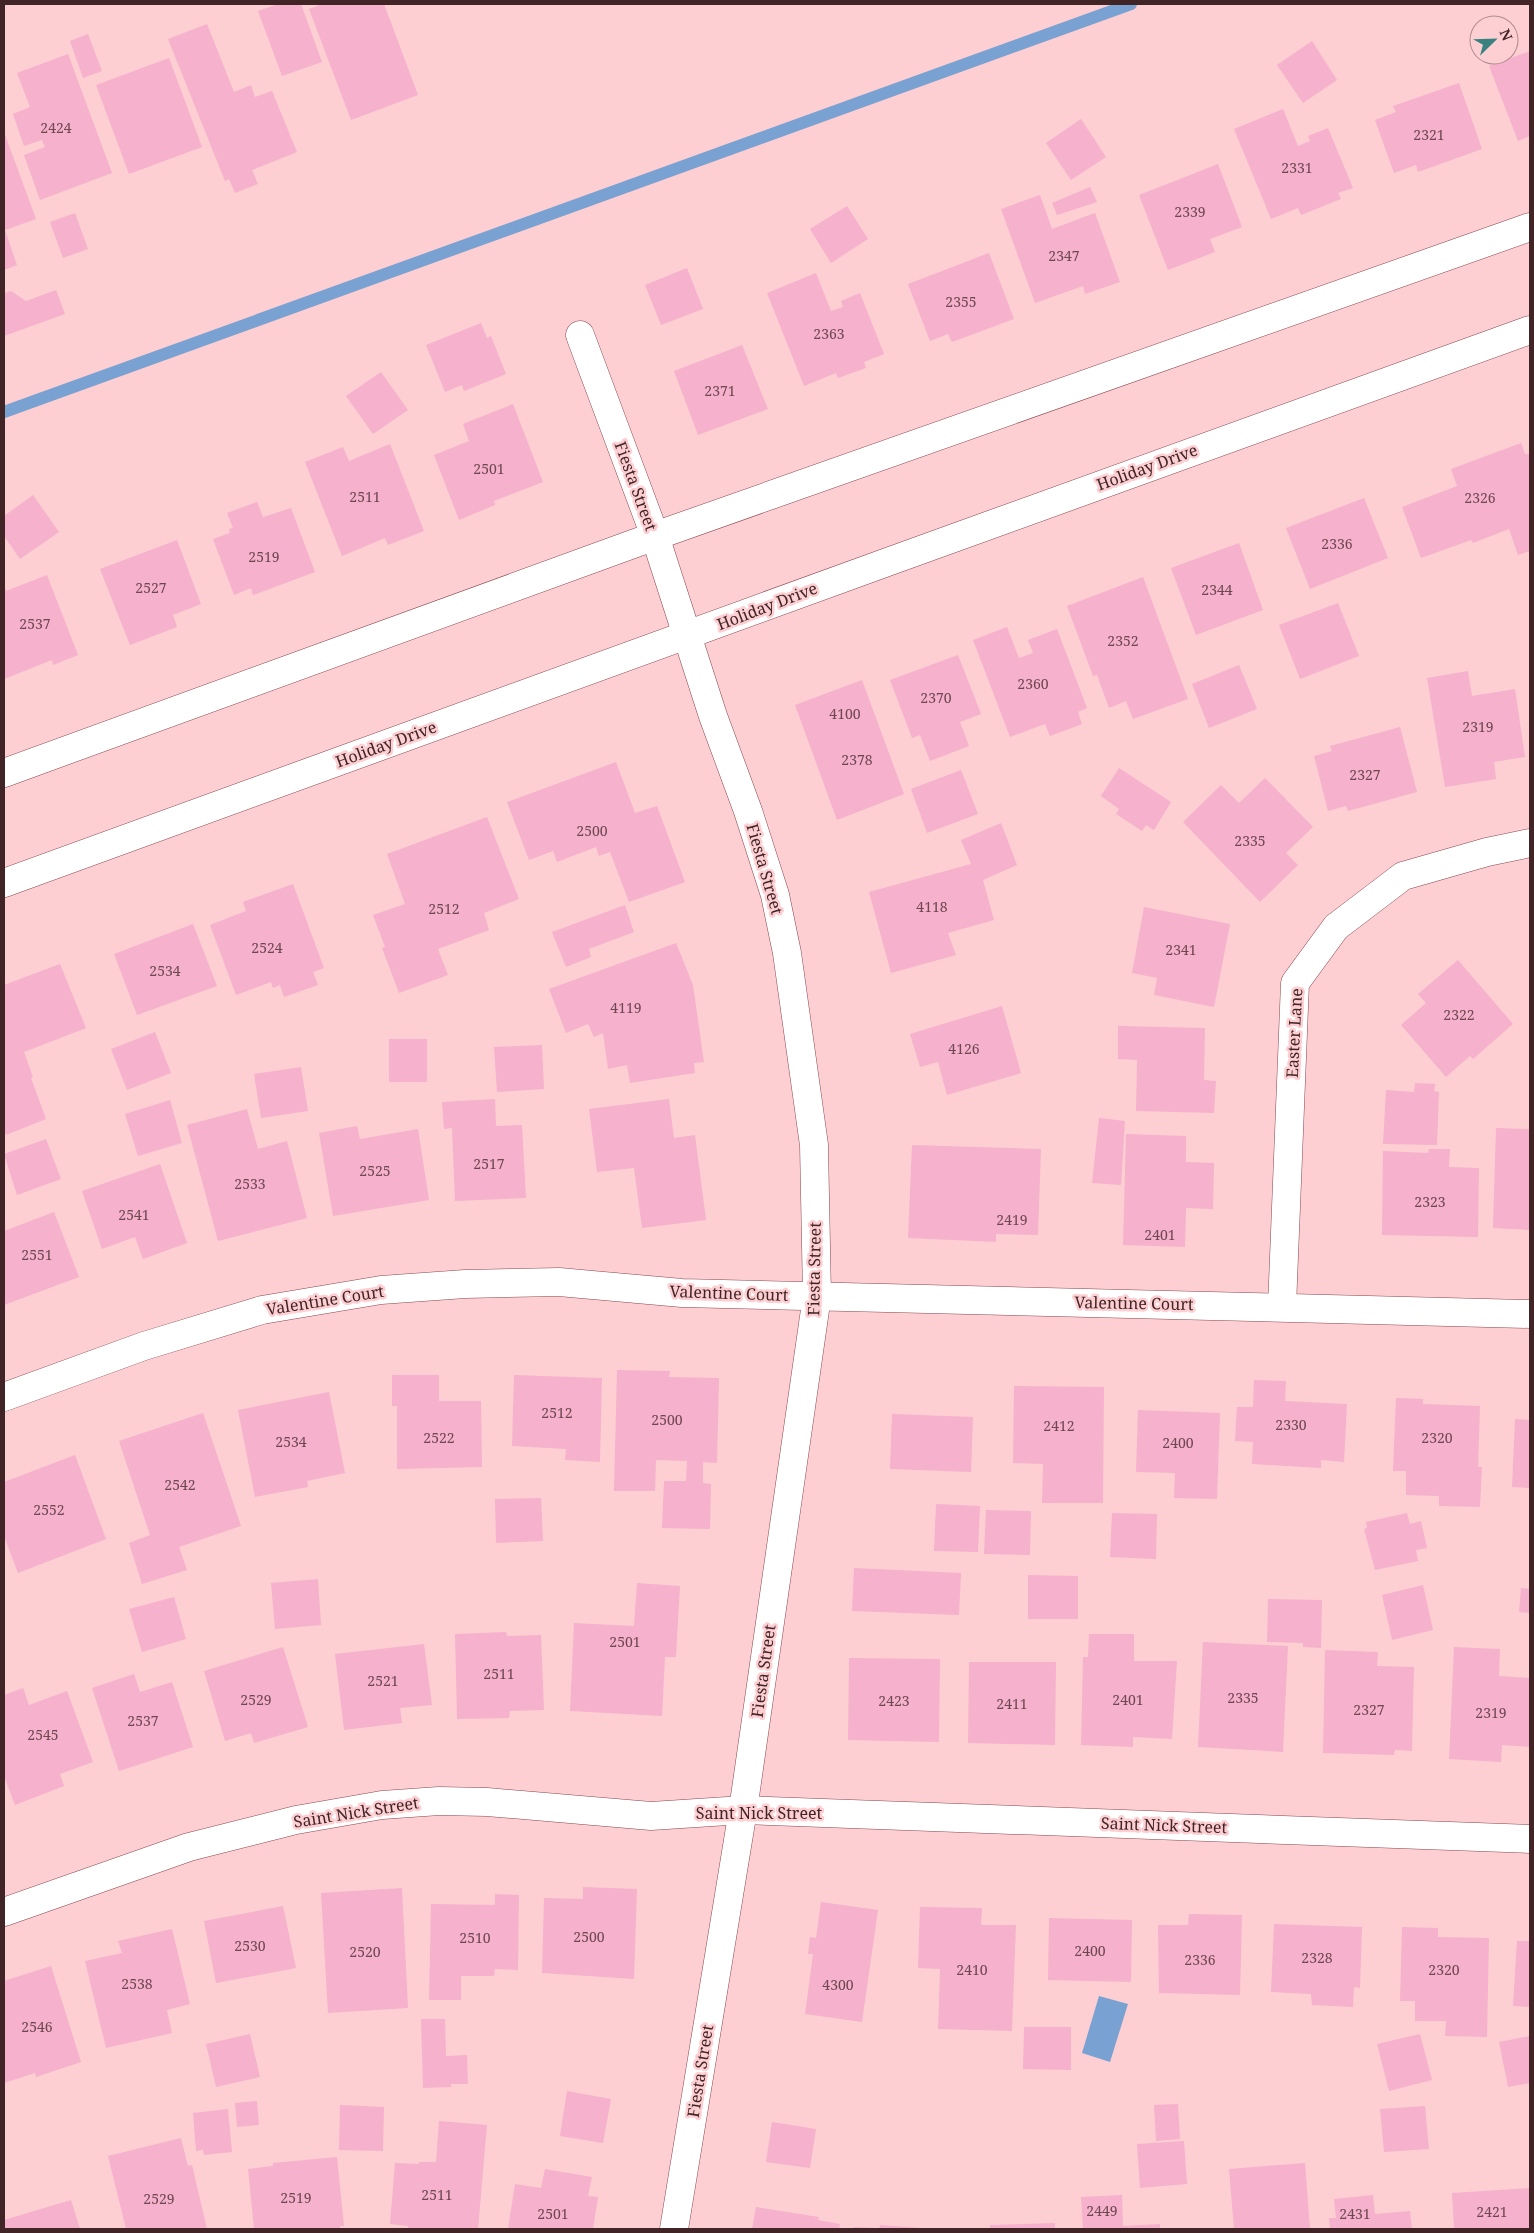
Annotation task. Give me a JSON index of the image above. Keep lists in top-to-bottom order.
{
  "streets": {
    "street": [
      "Holiday Drive",
      "Fiesta Street",
      "Easter Lane",
      "Valentine Court",
      "Saint Nick Street"
    ]
  },
  "crossings": [
    ["Holiday Drive", "Fiesta Street"],
    ["Fiesta Street", "Valentine Court"],
    ["Fiesta Street", "Saint Nick Street"],
    ["Easter Lane", "Valentine Court"]
  ],
  "house_numbers": [
    "2424",
    "2321",
    "2331",
    "2339",
    "2347",
    "2355",
    "2363",
    "2371",
    "2501",
    "2511",
    "2326",
    "2336",
    "2519",
    "2527",
    "2344",
    "2537",
    "2352",
    "2360",
    "2370",
    "4100",
    "2319",
    "2378",
    "2327",
    "2500",
    "2335",
    "4118",
    "2512",
    "2524",
    "2341",
    "2534",
    "4119",
    "2322",
    "4126",
    "2517",
    "2525",
    "2533",
    "2323",
    "2541",
    "2419",
    "2401",
    "2551",
    "2512",
    "2500",
    "2330",
    "2412",
    "2522",
    "2320",
    "2534",
    "2400",
    "2542",
    "2552",
    "2501",
    "2511",
    "2521",
    "2335",
    "2529",
    "2401",
    "2423",
    "2411",
    "2327",
    "2319",
    "2537",
    "2545",
    "2500",
    "2510",
    "2530",
    "2400",
    "2520",
    "2328",
    "2336",
    "2410",
    "2320",
    "2538",
    "4300",
    "2546",
    "2511",
    "2519",
    "2529",
    "2449",
    "2421",
    "2501",
    "2431"
  ],
  "north": "top right"
}
